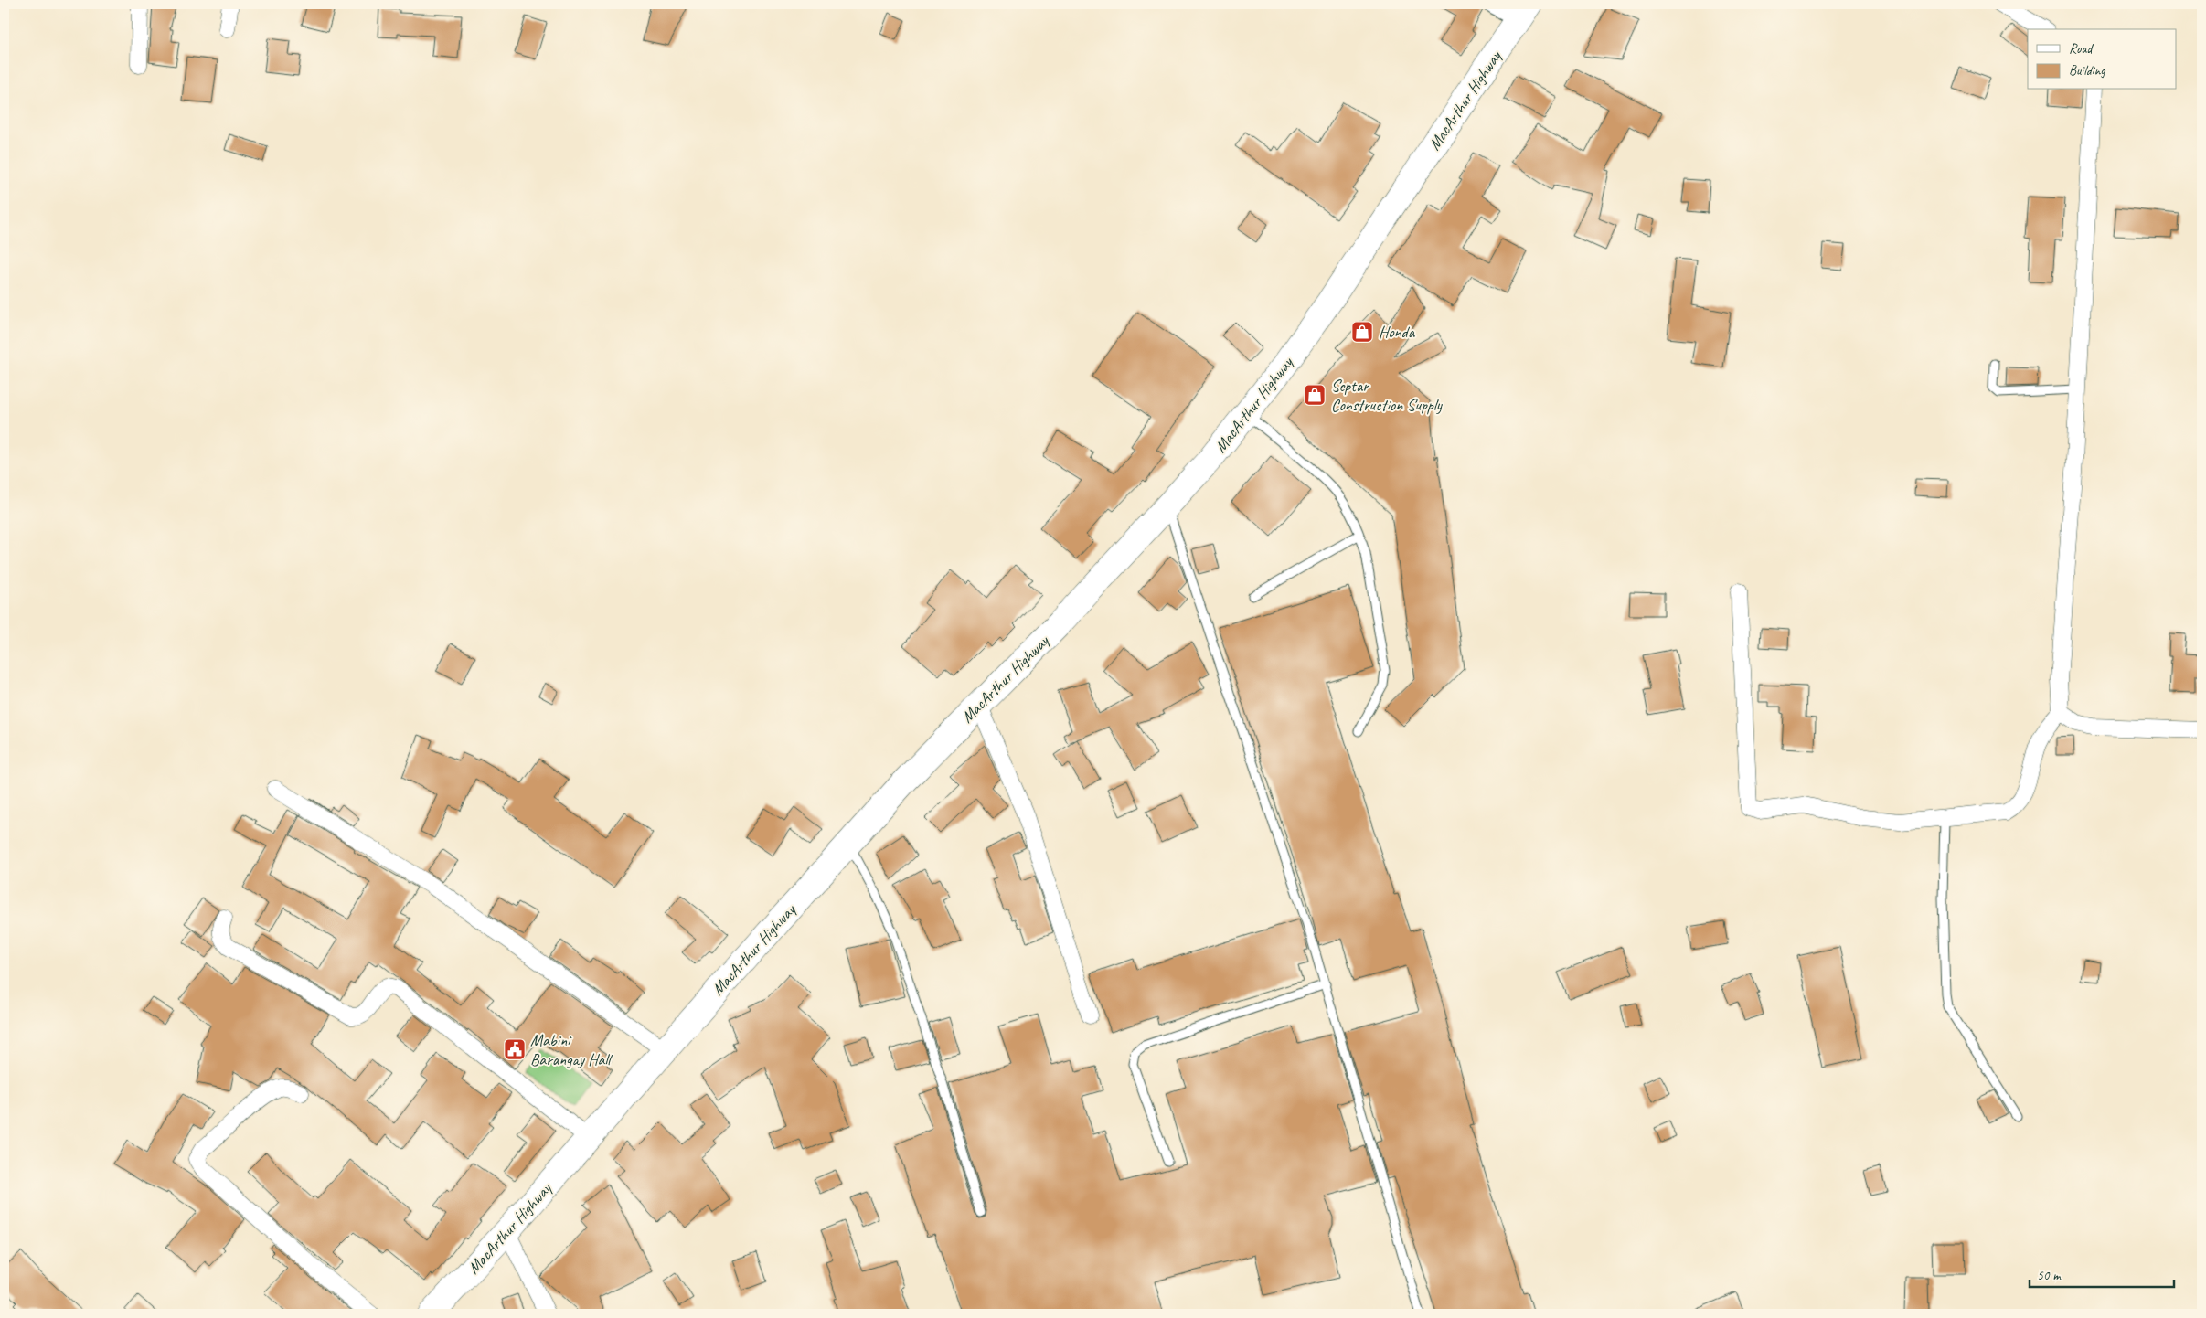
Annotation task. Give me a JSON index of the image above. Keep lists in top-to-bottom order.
{
  "streets": {
    "highway": ["MacArthur Highway"]
  },
  "places": {
    "shop": ["Honda", "Septar Construction Supply"],
    "public building": ["Mabini Barangay Hall"]
  },
  "legend": ["Road", "Building"],
  "scale_bar": "50 m"
}
